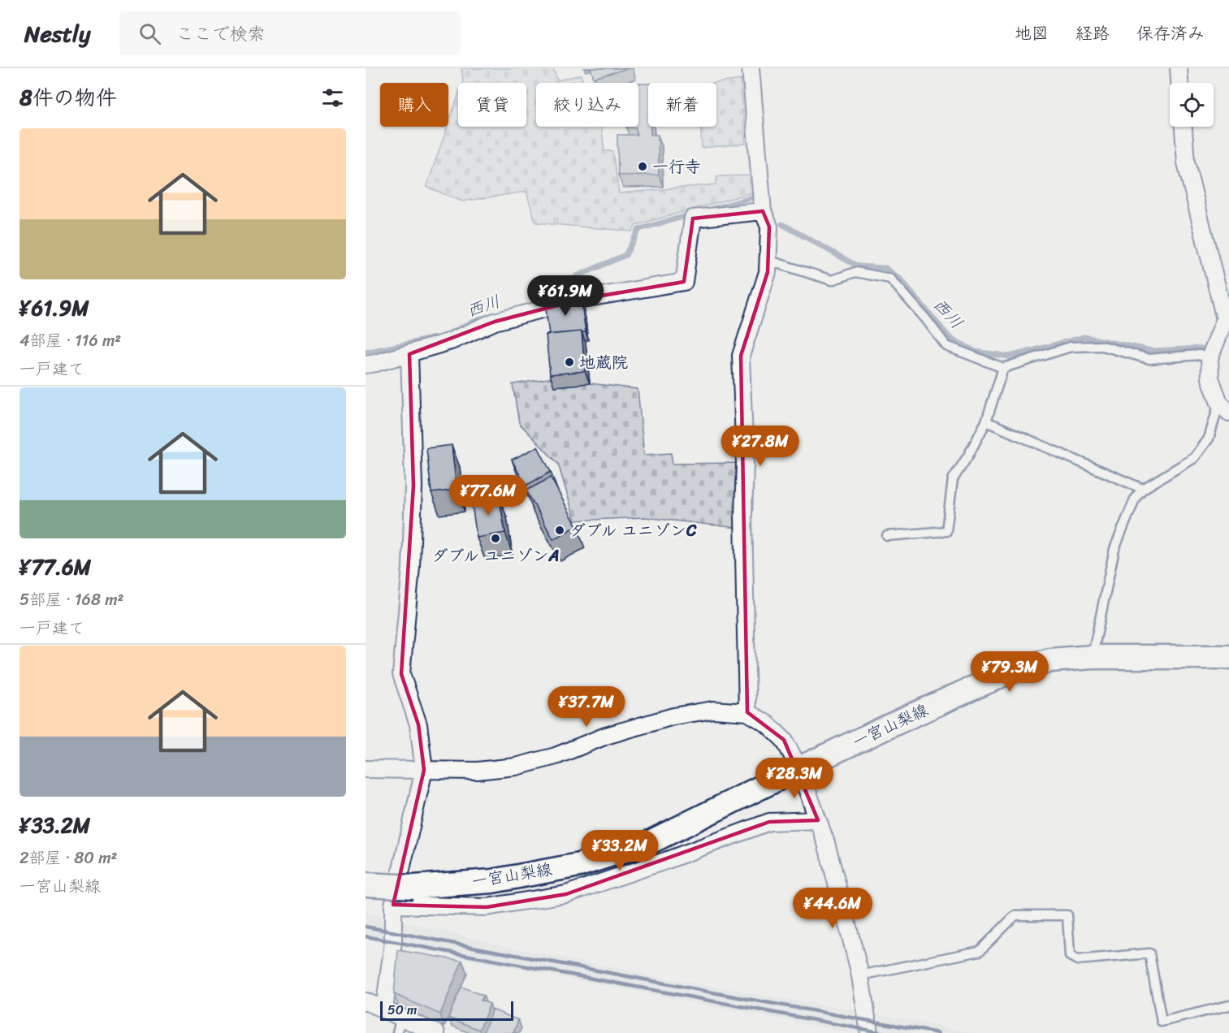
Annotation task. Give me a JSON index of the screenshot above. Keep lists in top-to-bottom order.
{
  "streets": {
    "main road": ["一宮山梨線"]
  },
  "water": ["西川"],
  "places": [
    "一行寺",
    "地蔵院",
    "ダブル ユニゾンC",
    "ダブル ユニゾンA"
  ],
  "scale_bar": "50 m",
  "page": {
    "header": "Nestly",
    "search": "ここで検索",
    "nav": ["地図", "経路", "保存済み"],
    "heading": "8件の物件",
    "chip": [
      "購入",
      "賃貸",
      "絞り込み",
      "新着"
    ],
    "list": [
      {
        "name": "¥61.9M",
        "note": "4部屋 · 116 m² · 一戸建て"
      },
      {
        "name": "¥77.6M",
        "note": "5部屋 · 168 m² · 一戸建て"
      },
      {
        "name": "¥33.2M",
        "note": "2部屋 · 80 m² · 一宮山梨線"
      }
    ],
    "price": [
      "¥61.9M",
      "¥27.8M",
      "¥77.6M",
      "¥79.3M",
      "¥37.7M",
      "¥28.3M",
      "¥33.2M",
      "¥44.6M"
    ],
    "scale": "50 m"
  }
}
